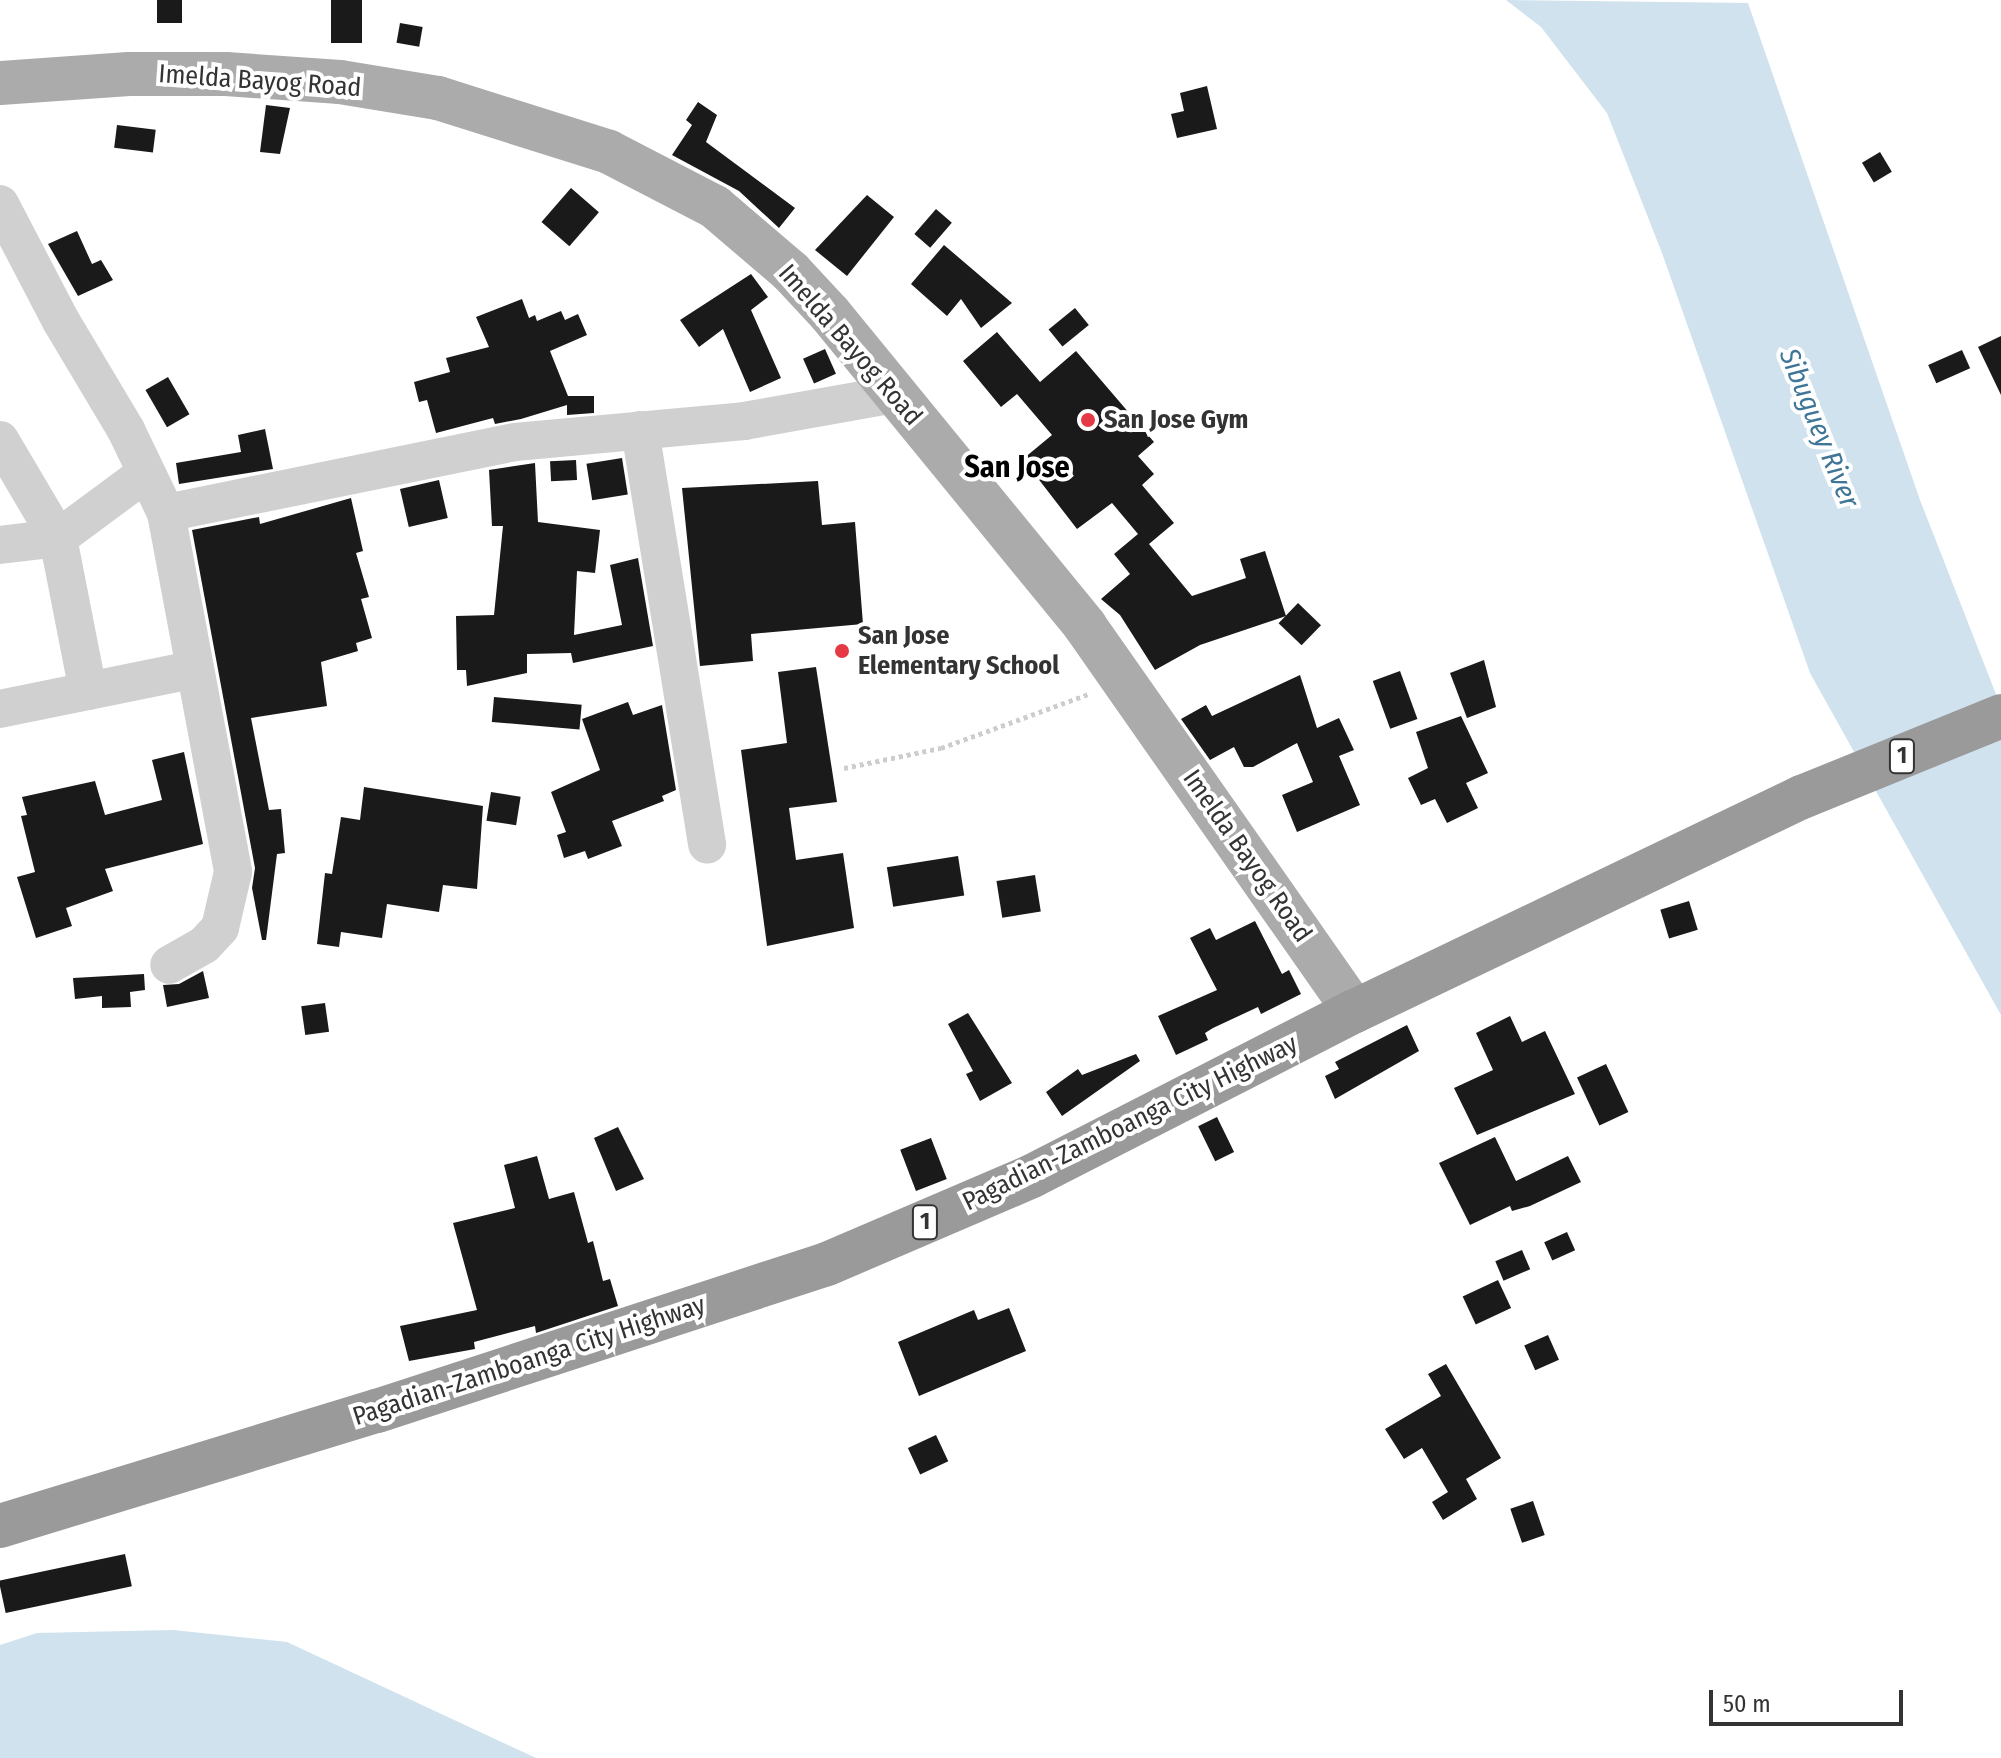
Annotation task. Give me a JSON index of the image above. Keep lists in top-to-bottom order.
{
  "streets": {
    "highway": ["1", "Pagadian-Zamboanga City Highway"],
    "main road": ["Imelda Bayog Road"]
  },
  "crossings": [
    ["Imelda Bayog Road", "Pagadian-Zamboanga City Highway"]
  ],
  "districts": ["San Jose"],
  "water": ["Sibuguey River"],
  "places": ["San Jose Gym", "San Jose Elementary School"],
  "scale_bar": "50 m"
}
